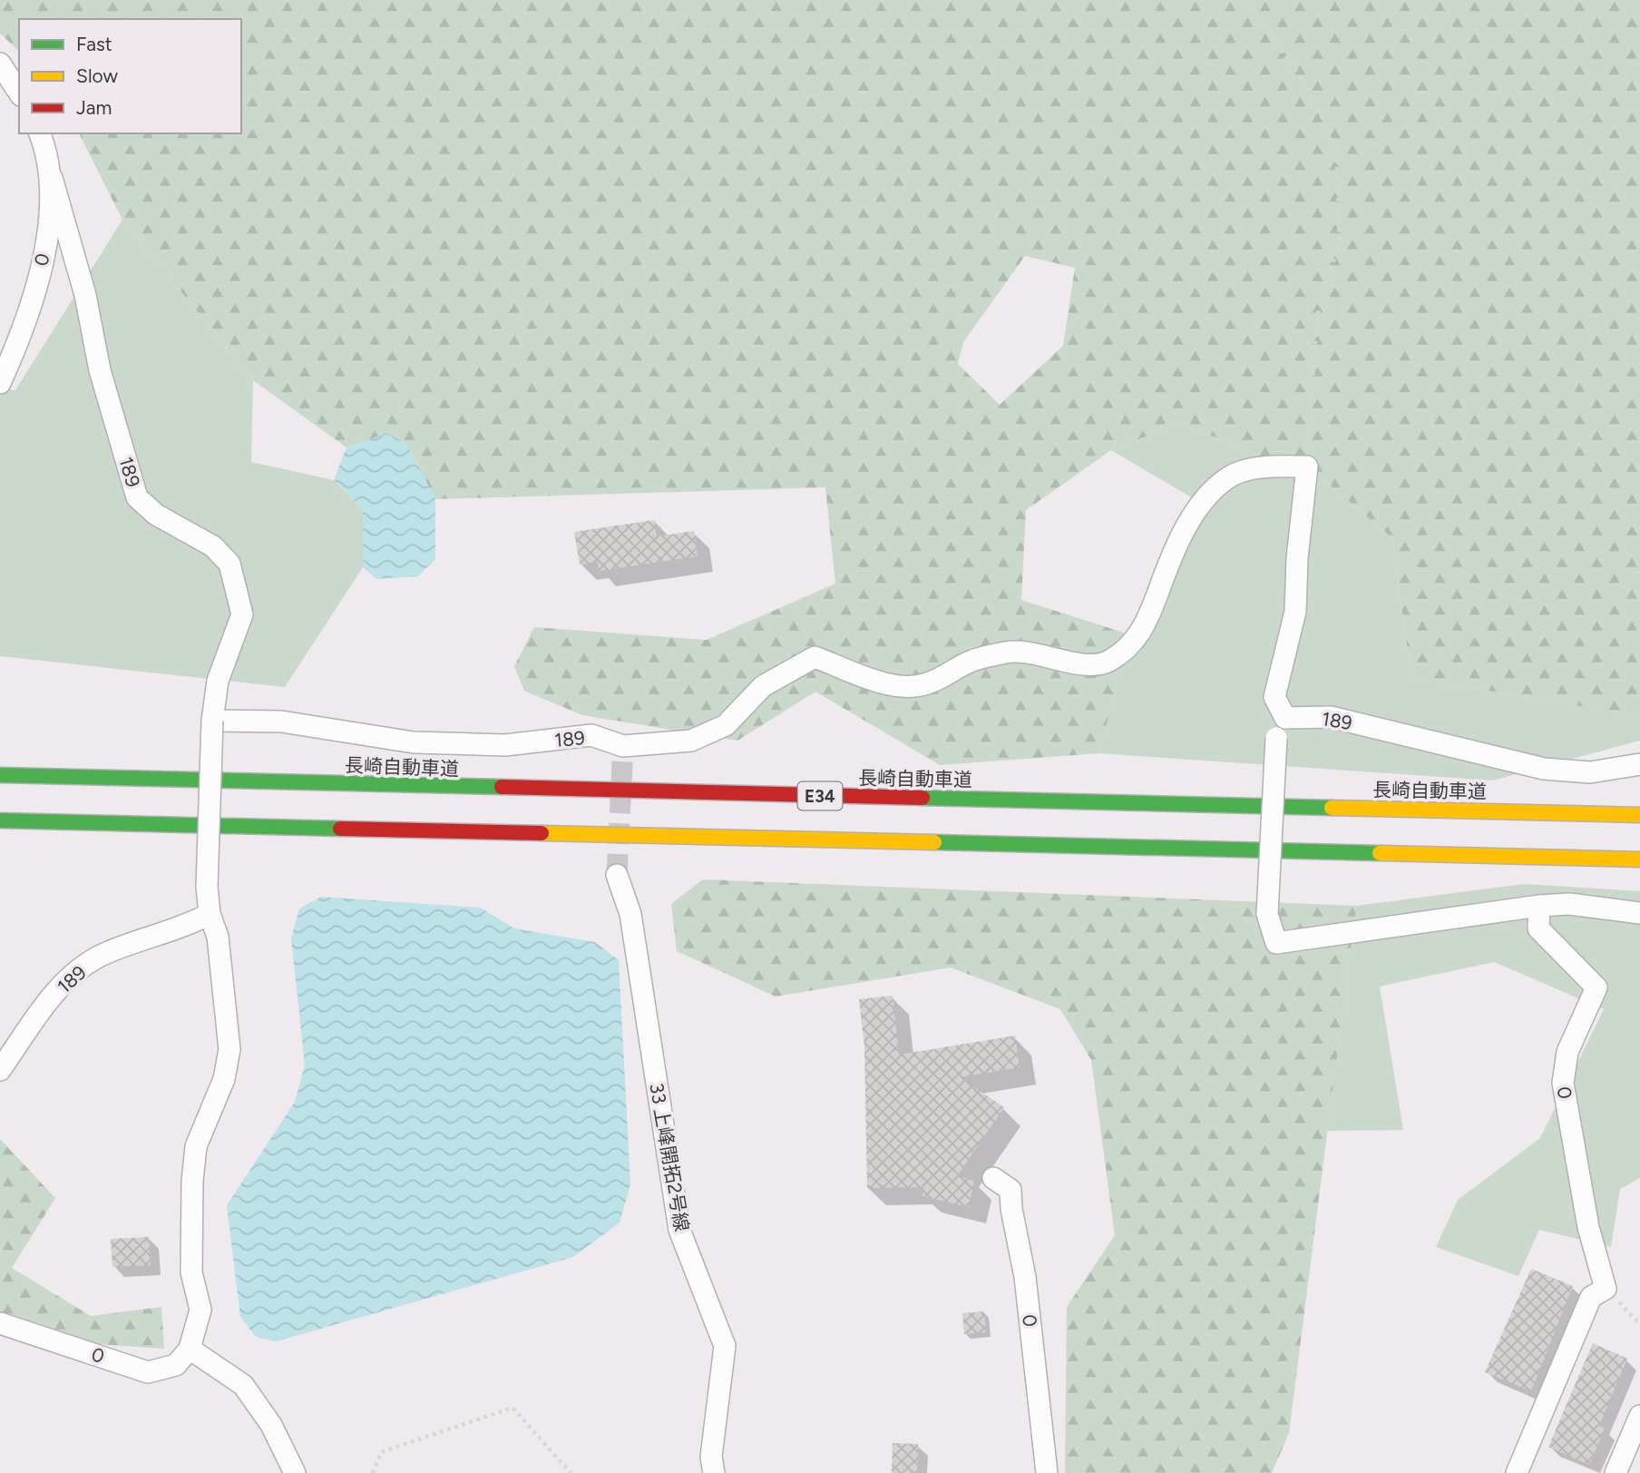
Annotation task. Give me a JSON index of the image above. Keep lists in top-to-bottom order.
{
  "streets": {
    "highway": ["長崎自動車道", "E34"],
    "street": ["0", "189", "33 上峰開拓2号線"]
  },
  "crossings": [
    ["0", "189"]
  ],
  "legend": ["Fast", "Slow", "Jam"]
}
